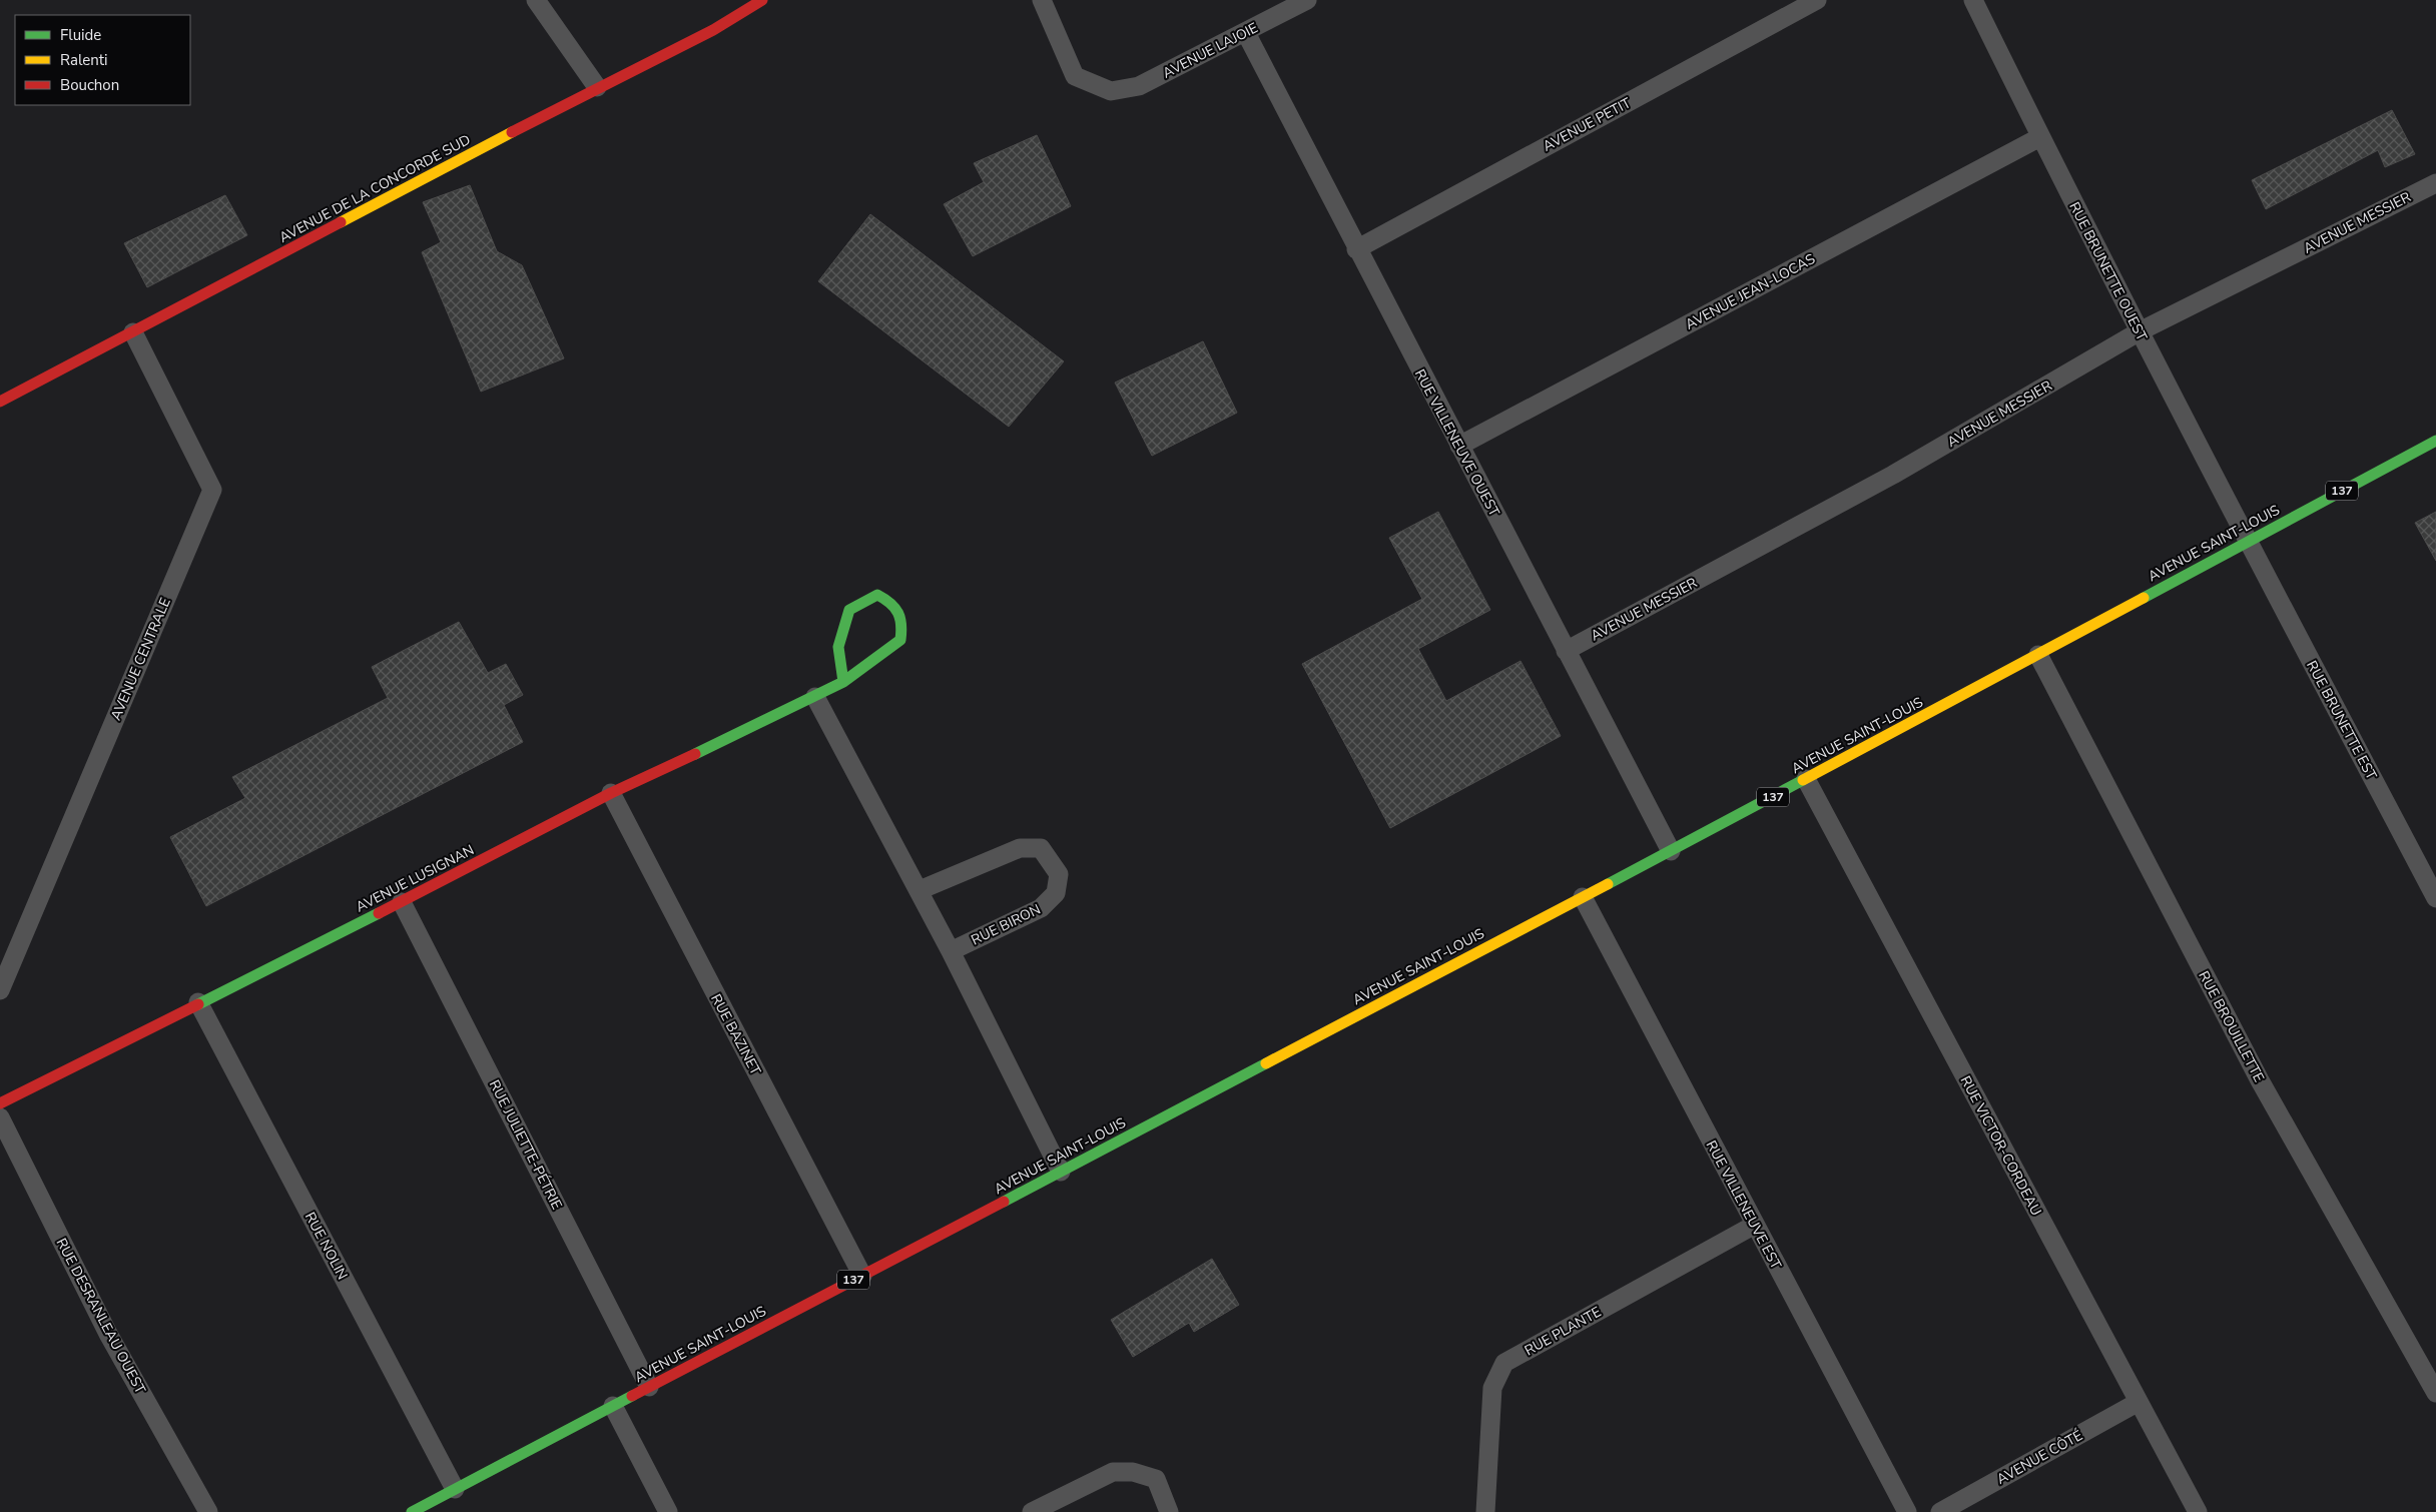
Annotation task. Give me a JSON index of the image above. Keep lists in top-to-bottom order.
{
  "streets": {
    "main road": [
      "AVENUE DE LA CONCORDE SUD",
      "137",
      "AVENUE SAINT-LOUIS",
      "AVENUE LUSIGNAN"
    ],
    "street": [
      "AVENUE LAJOIE",
      "AVENUE PETIT",
      "AVENUE MESSIER",
      "RUE BRUNETTE OUEST",
      "AVENUE JEAN-LOCAS",
      "RUE VILLENEUVE OUEST",
      "AVENUE CENTRALE",
      "RUE BRUNETTE EST",
      "RUE BIRON",
      "RUE BROUILLETTE",
      "RUE BAZINET",
      "RUE JULIETTE-PÉTRIE",
      "RUE VICTOR-CORDEAU",
      "RUE VILLENEUVE EST",
      "RUE NOLIN",
      "RUE DESRANLEAU OUEST",
      "RUE PLANTE",
      "AVENUE CÔTÉ"
    ]
  },
  "crossings": [
    ["AVENUE LAJOIE", "RUE VILLENEUVE OUEST"],
    ["AVENUE PETIT", "RUE VILLENEUVE OUEST"],
    ["AVENUE DE LA CONCORDE SUD", "AVENUE CENTRALE"],
    ["AVENUE MESSIER", "RUE BRUNETTE OUEST"],
    ["AVENUE MESSIER", "RUE VILLENEUVE OUEST"],
    ["RUE BRUNETTE OUEST", "AVENUE JEAN-LOCAS"],
    ["RUE BRUNETTE OUEST", "AVENUE SAINT-LOUIS"],
    ["RUE BRUNETTE OUEST", "RUE BRUNETTE EST"],
    ["AVENUE JEAN-LOCAS", "RUE VILLENEUVE OUEST"],
    ["RUE VILLENEUVE OUEST", "AVENUE SAINT-LOUIS"],
    ["AVENUE SAINT-LOUIS", "RUE BRUNETTE EST"],
    ["AVENUE SAINT-LOUIS", "RUE BROUILLETTE"],
    ["AVENUE SAINT-LOUIS", "RUE BAZINET"],
    ["AVENUE SAINT-LOUIS", "RUE JULIETTE-PÉTRIE"],
    ["AVENUE SAINT-LOUIS", "RUE VICTOR-CORDEAU"],
    ["AVENUE SAINT-LOUIS", "RUE VILLENEUVE EST"],
    ["AVENUE SAINT-LOUIS", "RUE NOLIN"],
    ["AVENUE LUSIGNAN", "RUE BAZINET"],
    ["AVENUE LUSIGNAN", "RUE JULIETTE-PÉTRIE"],
    ["AVENUE LUSIGNAN", "RUE NOLIN"],
    ["RUE VICTOR-CORDEAU", "AVENUE CÔTÉ"],
    ["RUE VILLENEUVE EST", "RUE PLANTE"]
  ],
  "legend": ["Fluide", "Ralenti", "Bouchon"]
}
